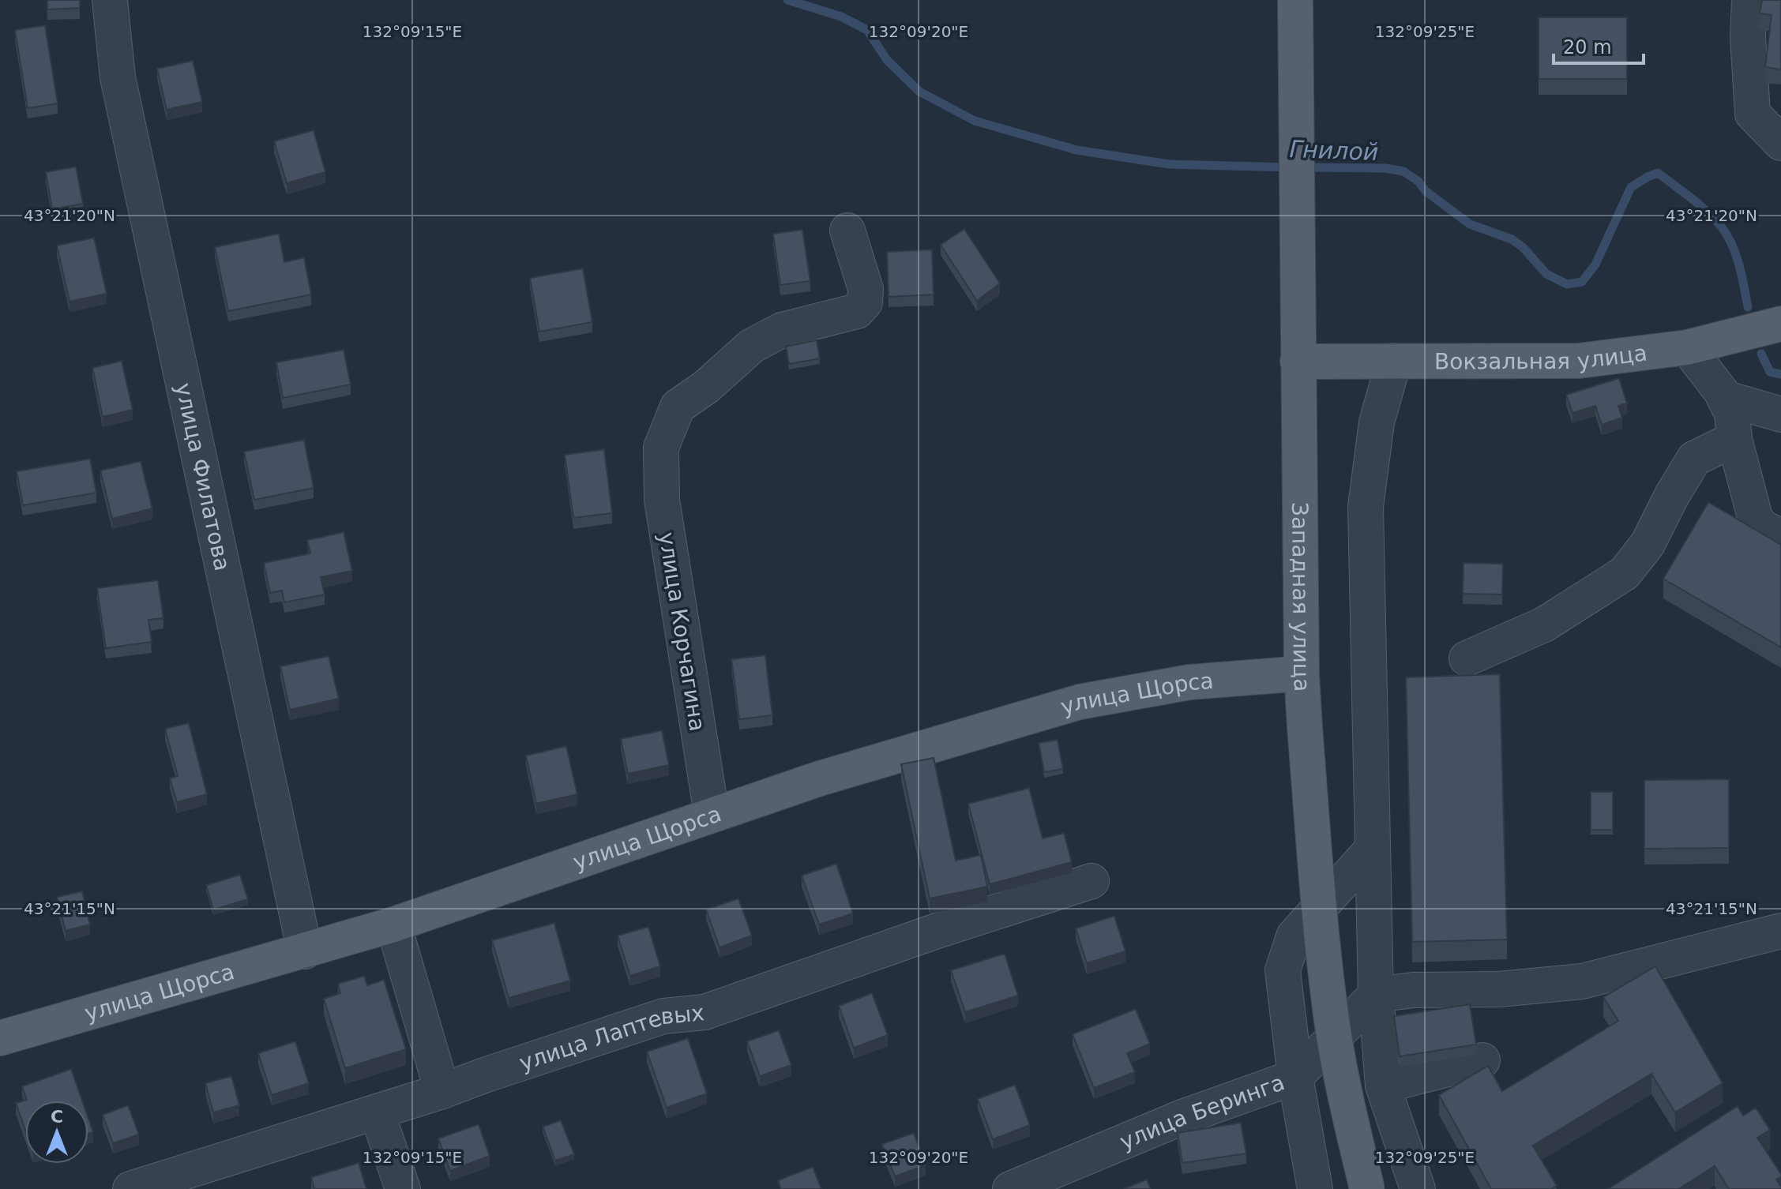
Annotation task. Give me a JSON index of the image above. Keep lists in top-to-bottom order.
{
  "streets": {
    "main road": ["Вокзальная улица", "Западная улица", "улица Щорса"],
    "street": [
      "улица Филатова",
      "улица Корчагина",
      "улица Лаптевых",
      "улица Беринга"
    ]
  },
  "crossings": [
    ["Вокзальная улица", "Западная улица"],
    ["улица Филатова", "улица Щорса"],
    ["Западная улица", "улица Щорса"],
    ["улица Корчагина", "улица Щорса"]
  ],
  "water": ["Гнилой"],
  "scale_bar": "20 m",
  "north": "top",
  "coordinates": [
    "132°09'15\"E",
    "132°09'20\"E",
    "132°09'25\"E",
    "43°21'20\"N",
    "43°21'15\"N"
  ]
}
